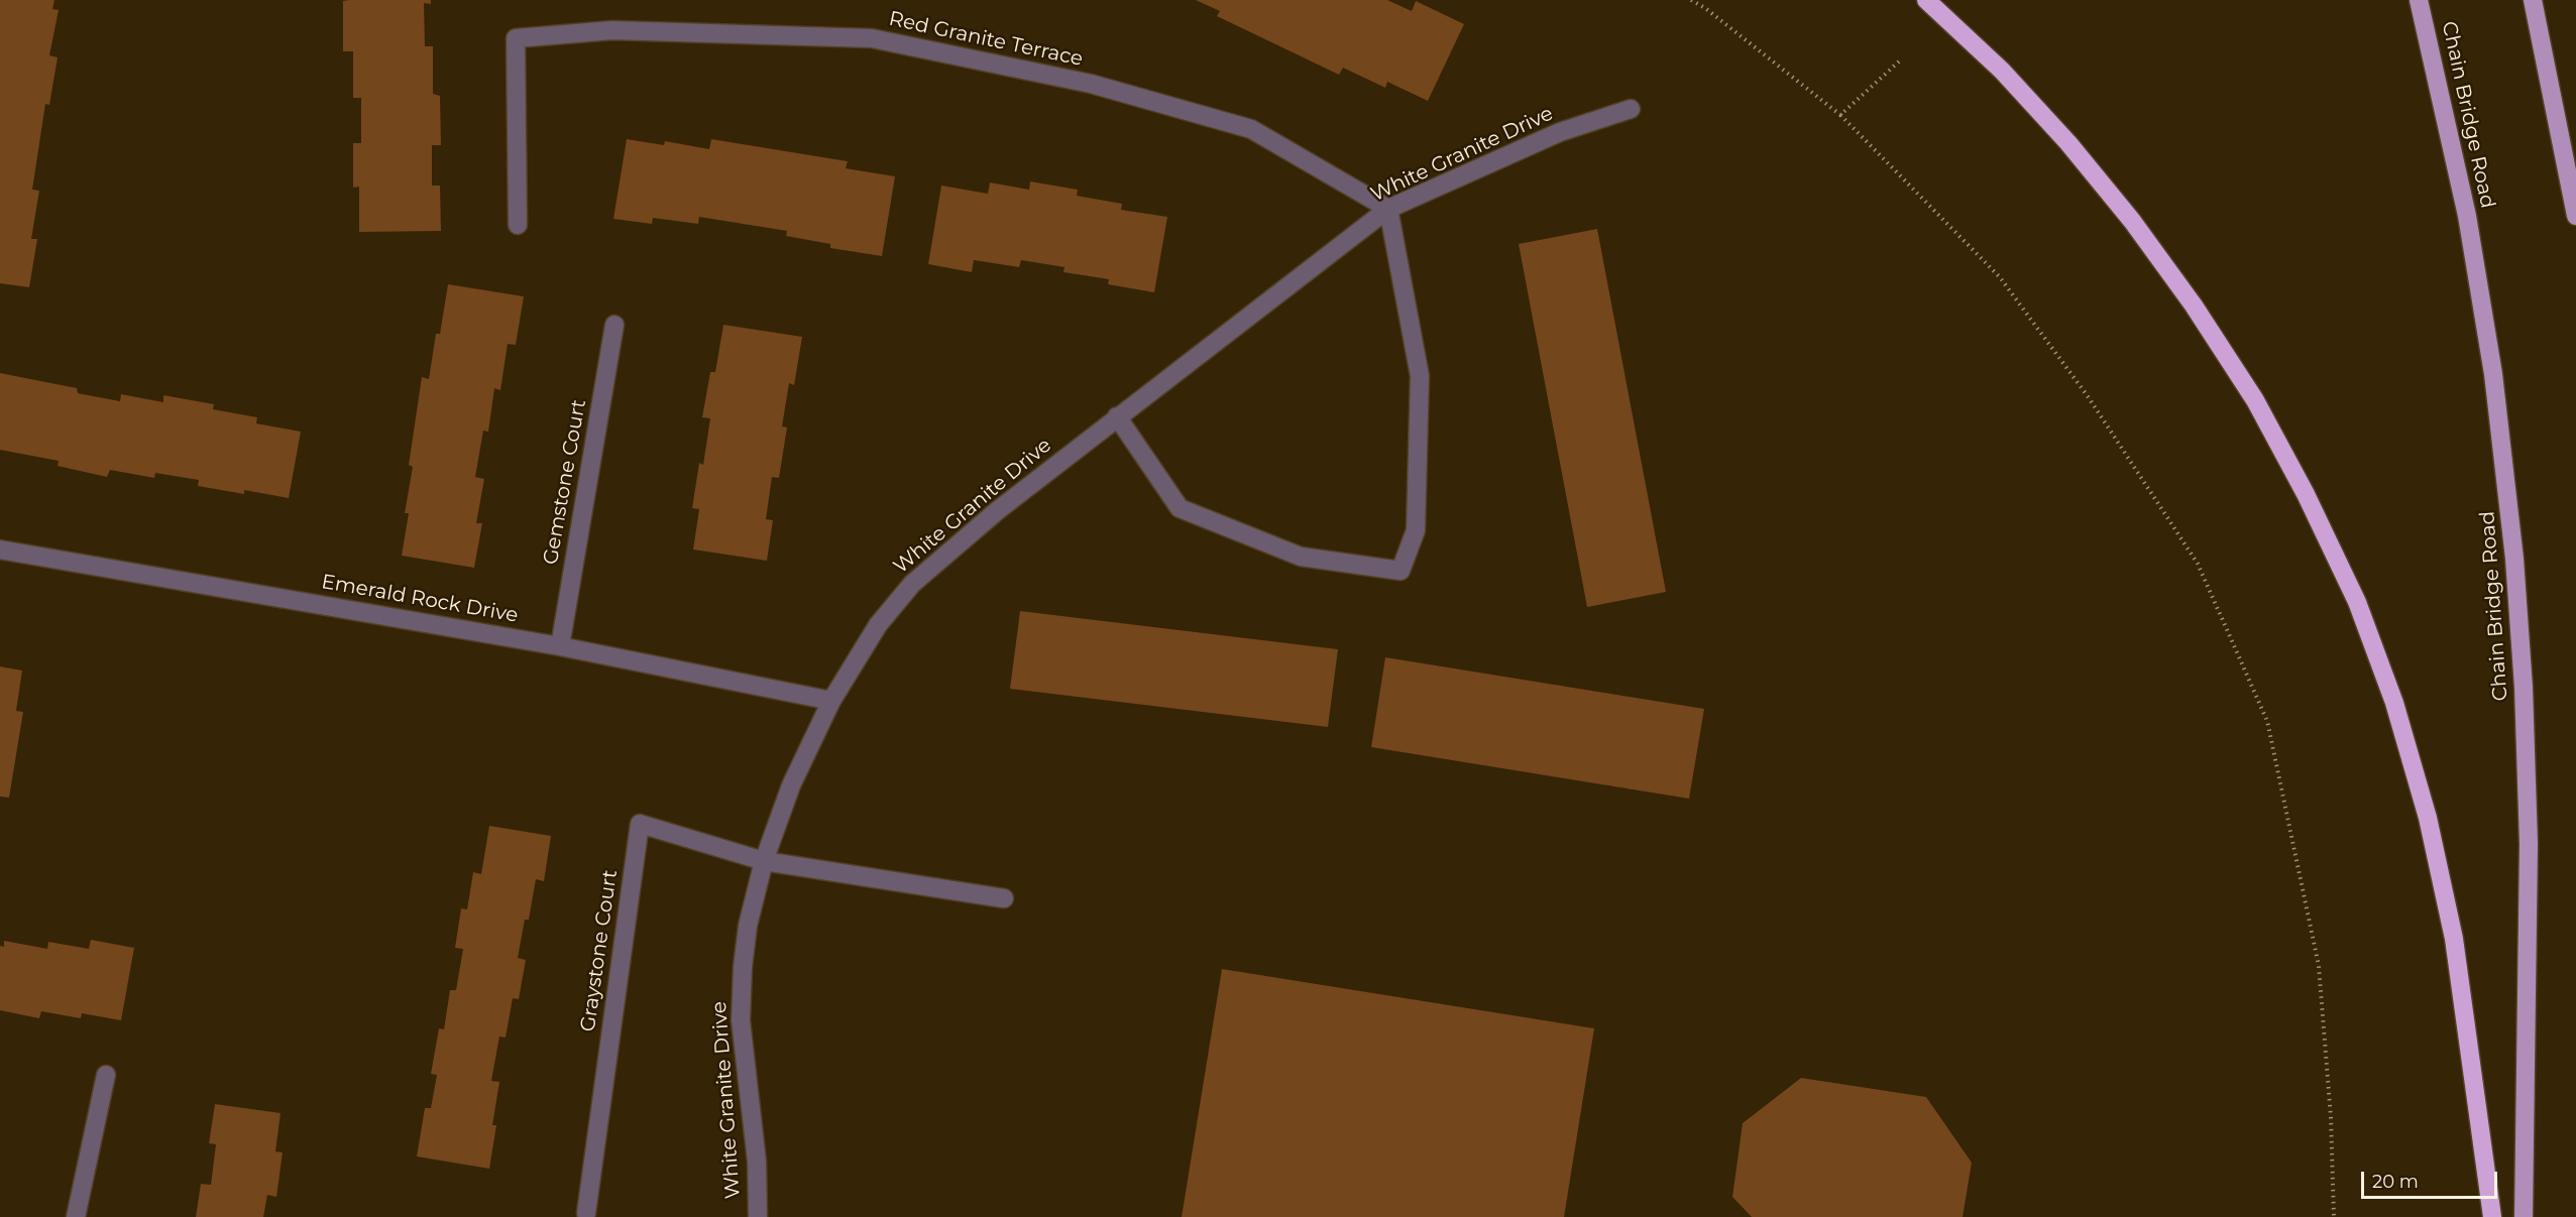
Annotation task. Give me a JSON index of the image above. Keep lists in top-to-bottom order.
{
  "streets": {
    "main road": ["Chain Bridge Road"],
    "street": [
      "Red Granite Terrace",
      "White Granite Drive",
      "Gemstone Court",
      "Emerald Rock Drive",
      "Graystone Court"
    ]
  },
  "crossings": [
    ["Red Granite Terrace", "White Granite Drive"],
    ["White Granite Drive", "Emerald Rock Drive"],
    ["White Granite Drive", "Graystone Court"],
    ["Gemstone Court", "Emerald Rock Drive"]
  ],
  "scale_bar": "20 m"
}
